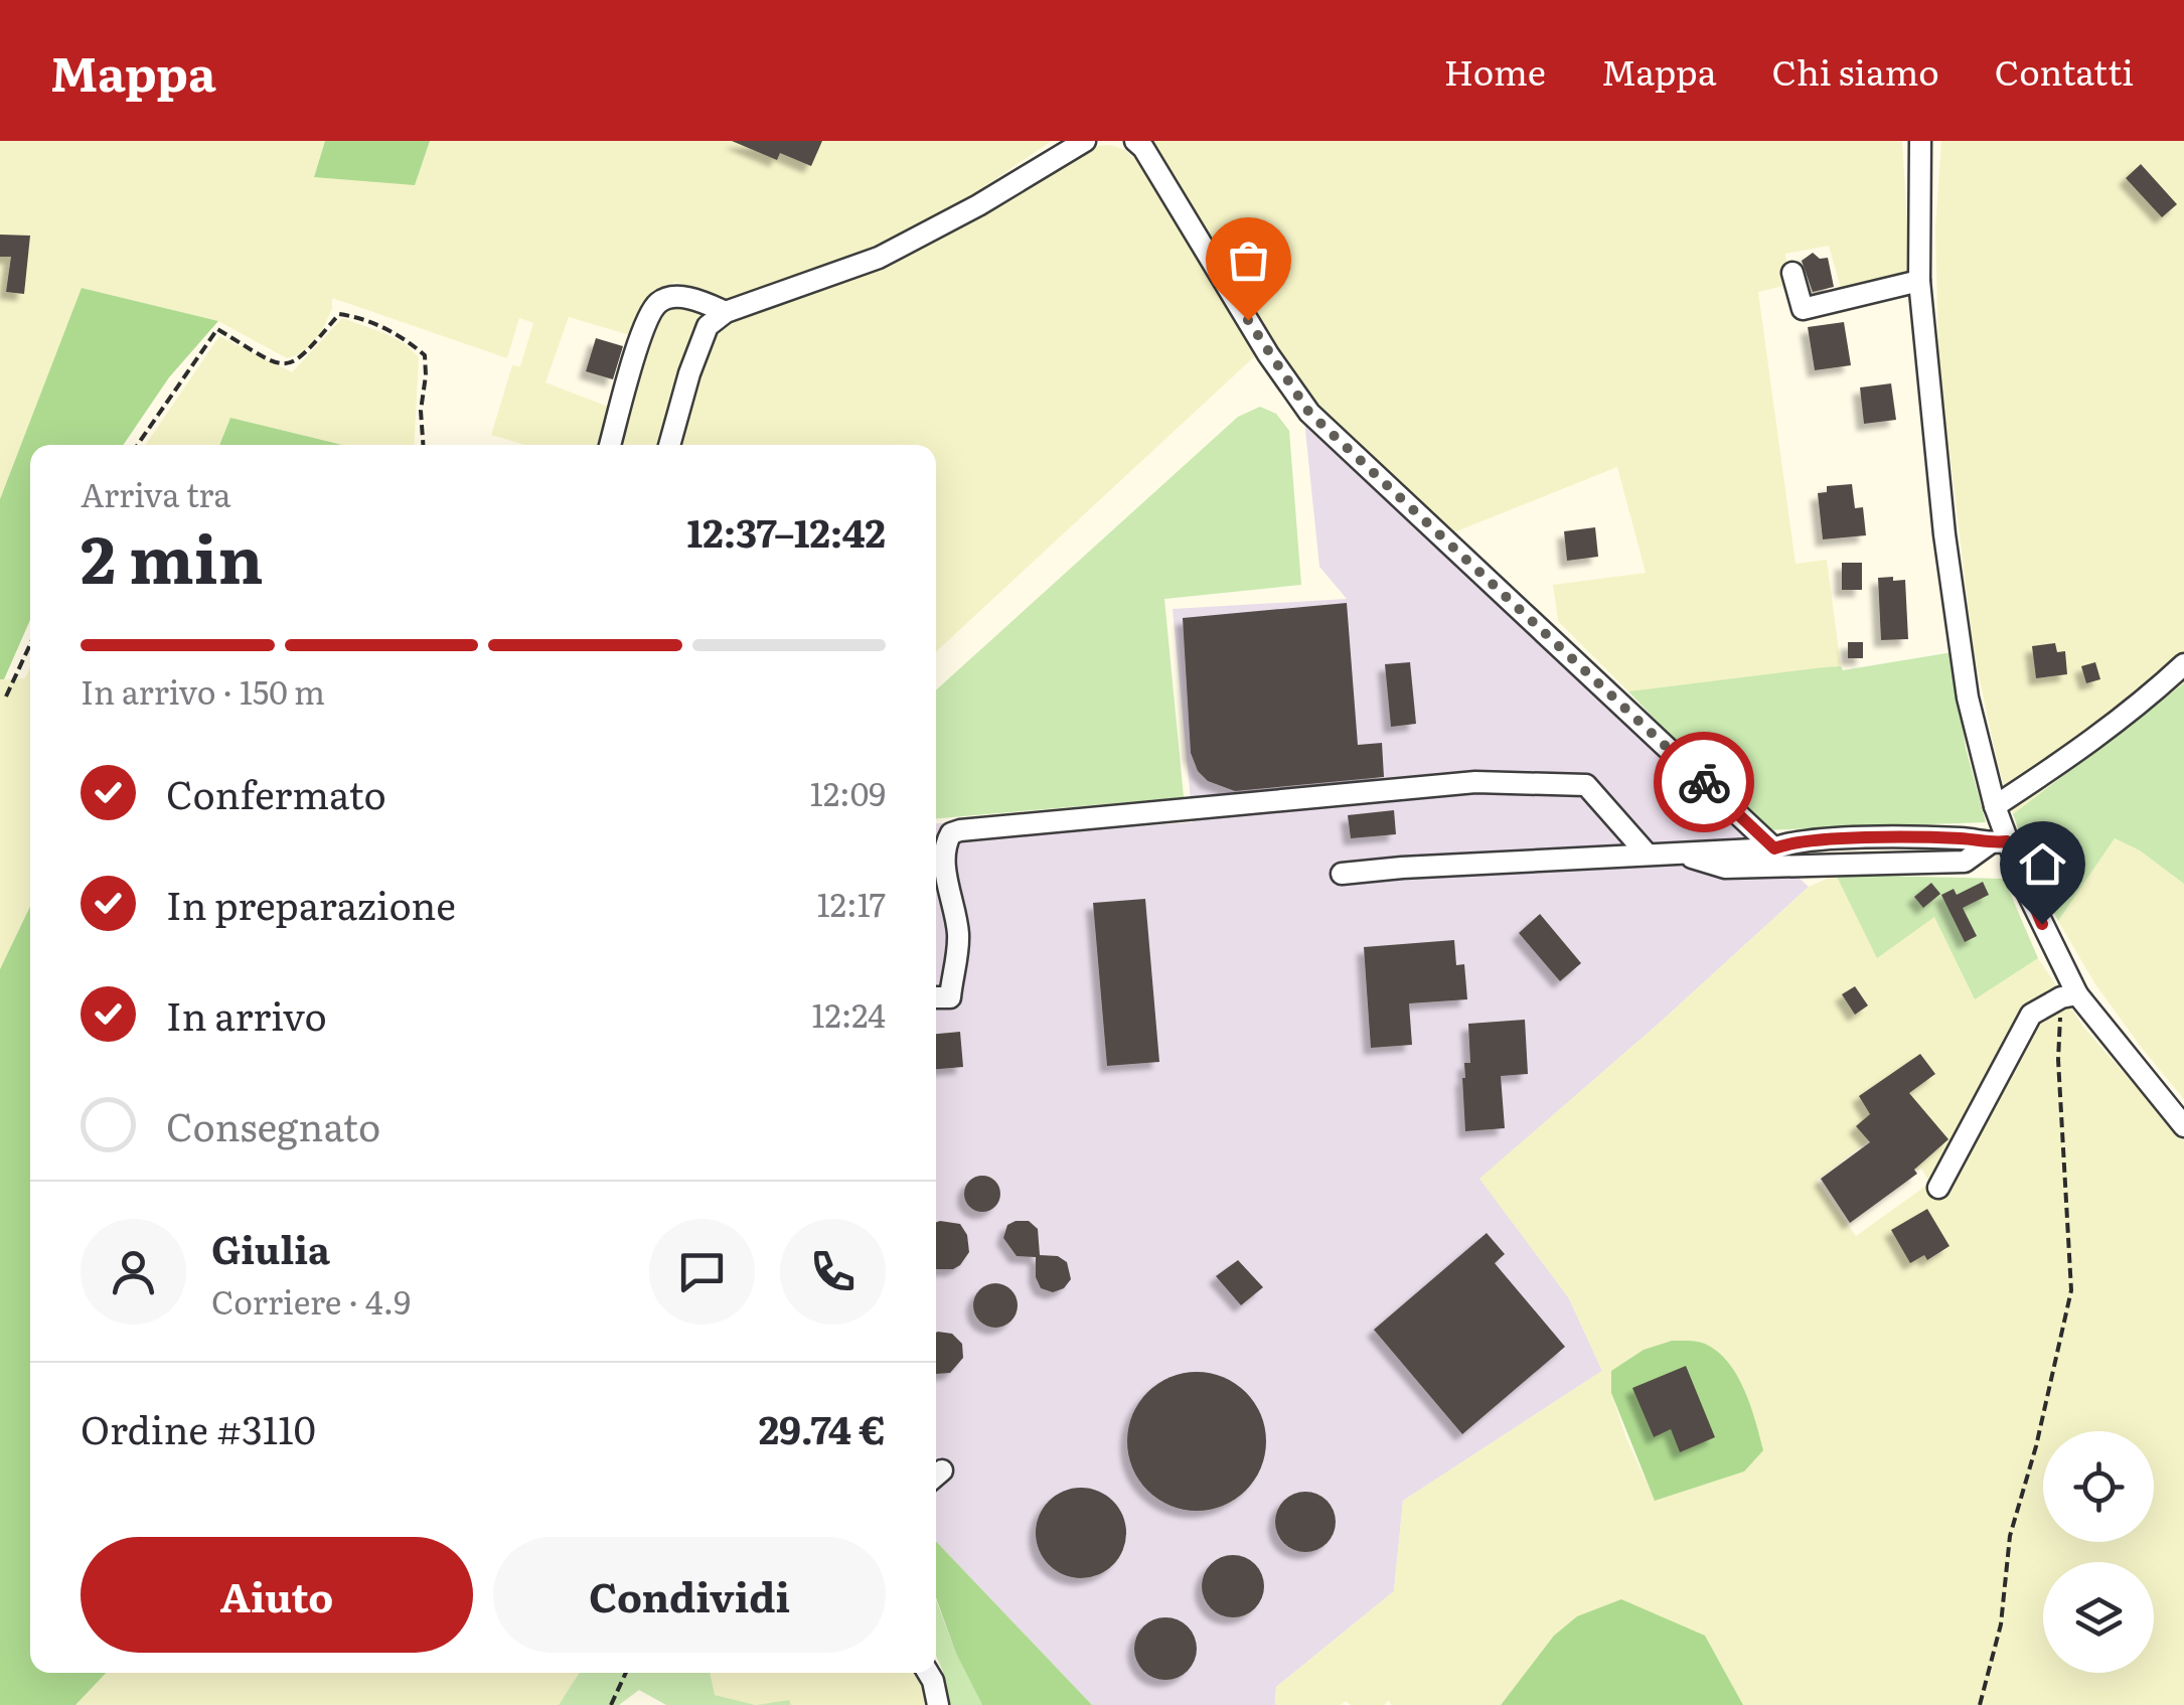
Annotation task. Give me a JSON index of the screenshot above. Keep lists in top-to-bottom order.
{
  "page": {
    "header": "Mappa",
    "nav": [
      "Home",
      "Mappa",
      "Chi siamo",
      "Contatti"
    ],
    "heading": ["2 min", "Arriva tra", "12:37–12:42"],
    "panel": [
      "Giulia",
      "Corriere · 4.9",
      "Ordine #3110",
      "29.74 €"
    ],
    "bar": "In arrivo · 150 m",
    "list": [
      ["Confermato", "12:09"],
      ["In preparazione", "12:17"],
      ["In arrivo", "12:24"],
      "Consegnato"
    ],
    "buttons": ["Aiuto", "Condividi"]
  }
}
